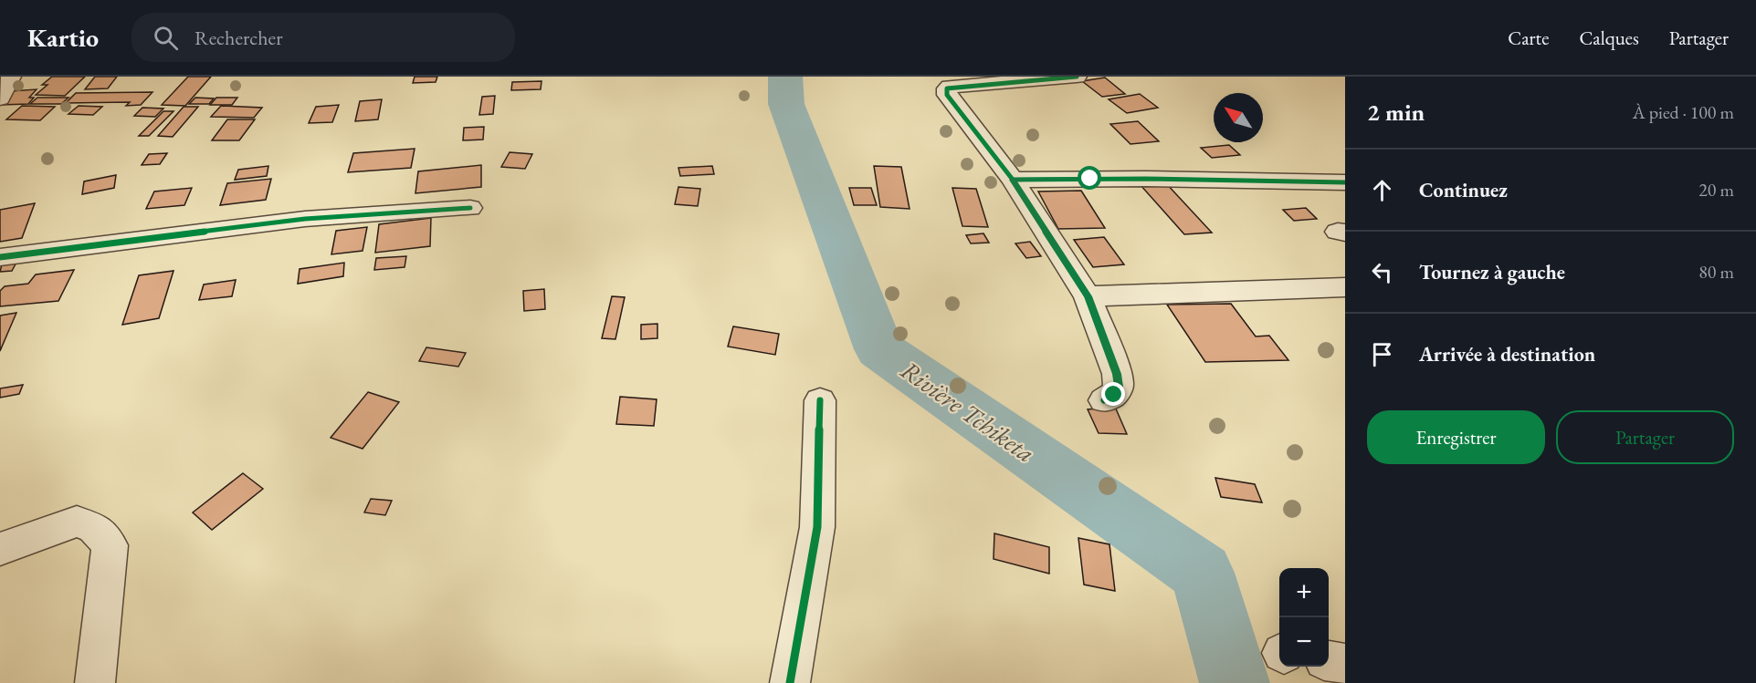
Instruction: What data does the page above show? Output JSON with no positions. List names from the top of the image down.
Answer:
{
  "water": ["Rivière Tchiketa"],
  "north": "top left",
  "page": {
    "header": "Kartio",
    "search": "Rechercher",
    "nav": ["Carte", "Calques", "Partager"],
    "heading": ["2 min", "À pied · 100 m"],
    "list": [
      ["Continuez", "20 m"],
      ["Tournez à gauche", "80 m"],
      "Arrivée à destination"
    ],
    "buttons": ["Enregistrer", "Partager"],
    "map_buttons": ["+", "−"]
  }
}
